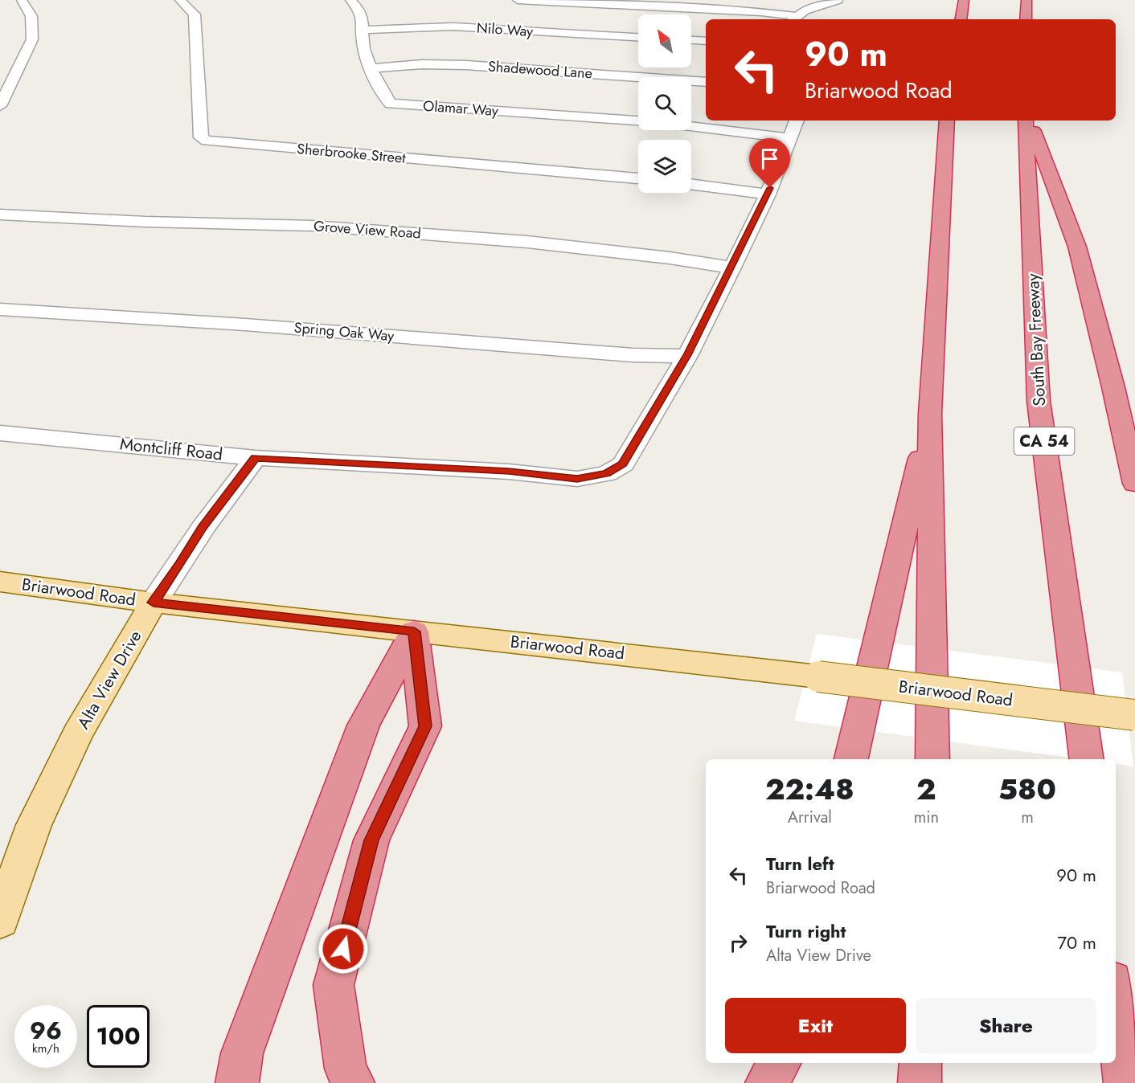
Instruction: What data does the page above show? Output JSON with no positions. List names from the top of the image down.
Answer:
{
  "streets": {
    "highway": ["South Bay Freeway", "CA 54"],
    "main road": ["Briarwood Road", "Alta View Drive"],
    "street": [
      "Nilo Way",
      "Shadewood Lane",
      "Olamar Way",
      "Sherbrooke Street",
      "Grove View Road",
      "Spring Oak Way",
      "Montcliff Road"
    ]
  },
  "crossings": [
    ["Nilo Way", "Olamar Way"],
    ["Shadewood Lane", "Olamar Way"],
    ["Grove View Road", "Montcliff Road"],
    ["Spring Oak Way", "Montcliff Road"],
    ["Montcliff Road", "Alta View Drive"],
    ["Briarwood Road", "Alta View Drive"]
  ],
  "north": "top left",
  "page": {
    "turn": ["90 m", "Briarwood Road"],
    "eta": [
      "22:48",
      "Arrival",
      "2",
      "min",
      "580",
      "m"
    ],
    "list": [
      {
        "name": "Turn left",
        "note": "Briarwood Road",
        "value": "90 m"
      },
      {
        "name": "Turn right",
        "note": "Alta View Drive",
        "value": "70 m"
      }
    ],
    "buttons": ["Exit", "Share"],
    "speed": "96 km/h",
    "limit": "100"
  }
}
